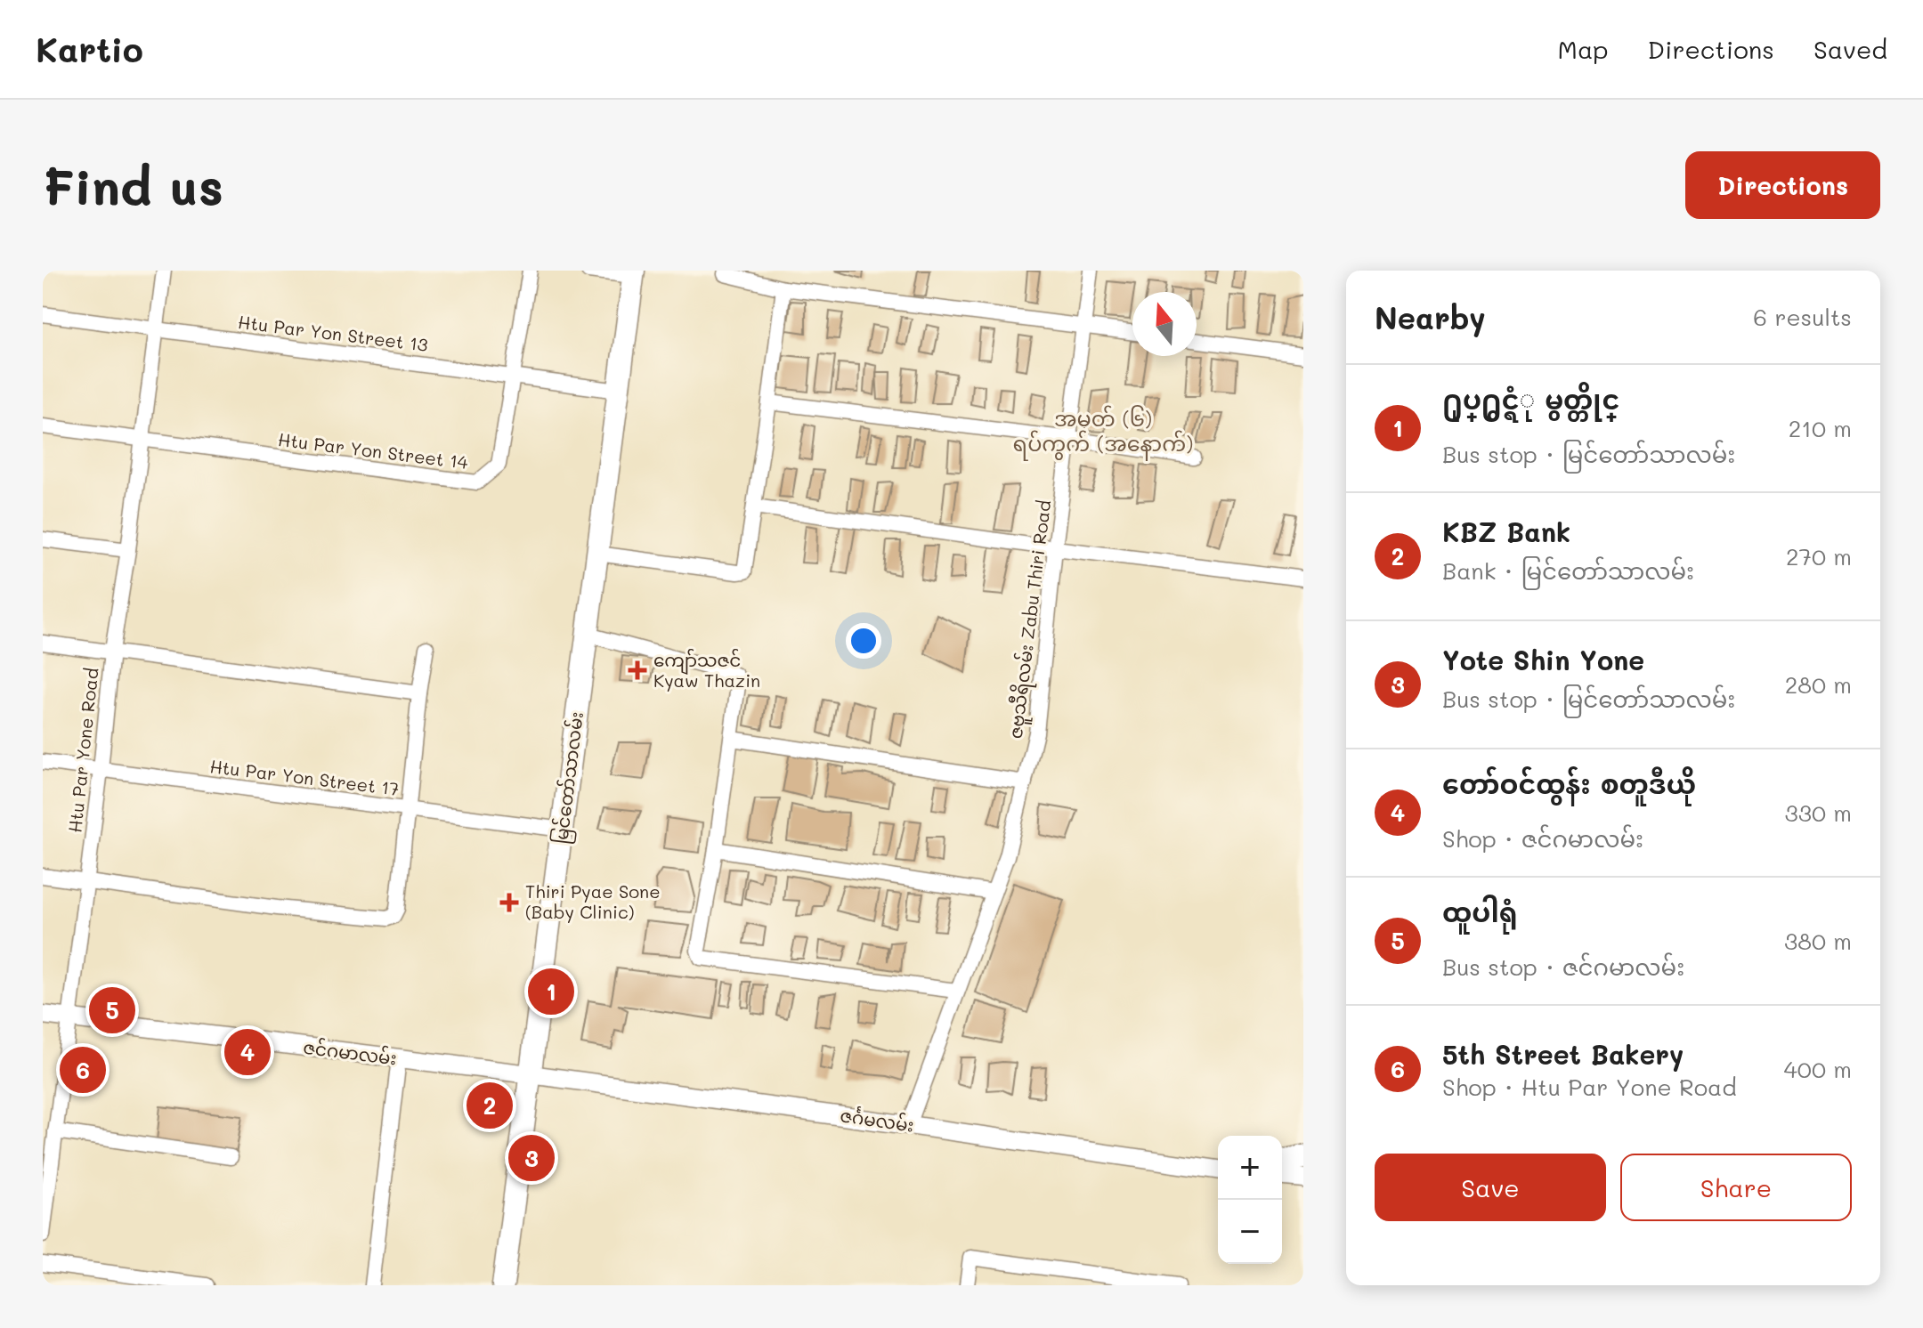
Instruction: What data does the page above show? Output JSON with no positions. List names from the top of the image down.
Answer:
{
  "streets": {
    "main road": ["မြင်တော်သာလမ်း"],
    "street": [
      "Htu Par Yon Street 13",
      "Htu Par Yon Street 14",
      "ဇဗူသီရိလမ်း Zabu Thiri Road",
      "Htu Par Yone Road",
      "Htu Par Yon Street 17",
      "ဇင်ဂမာလမ်း",
      "ဇင်္ဂမလမ်း"
    ]
  },
  "crossings": [
    ["Htu Par Yon Street 13", "Htu Par Yon Street 14"],
    ["Htu Par Yon Street 13", "Htu Par Yone Road"],
    ["Htu Par Yon Street 13", "မြင်တော်သာလမ်း"],
    ["Htu Par Yon Street 14", "Htu Par Yone Road"],
    ["ဇဗူသီရိလမ်း Zabu Thiri Road", "ဇင်္ဂမလမ်း"],
    ["Htu Par Yone Road", "Htu Par Yon Street 17"],
    ["Htu Par Yone Road", "ဇင်ဂမာလမ်း"],
    ["Htu Par Yon Street 17", "မြင်တော်သာလမ်း"],
    ["မြင်တော်သာလမ်း", "ဇင်ဂမာလမ်း"],
    ["မြင်တော်သာလမ်း", "ဇင်္ဂမလမ်း"],
    ["ဇင်ဂမာလမ်း", "ဇင်္ဂမလမ်း"]
  ],
  "districts": ["အမှတ် (၆) ရပ်ကွက် (အနောက်)"],
  "places": {
    "health": ["ကျော်သဇင် Kyaw Thazin", "Thiri Pyae Sone (Baby Clinic)"]
  },
  "north": "top",
  "page": {
    "header": "Kartio",
    "nav": ["Map", "Directions", "Saved"],
    "buttons": [
      "Directions",
      ["Save", "Share"]
    ],
    "title": "Find us",
    "heading": ["Nearby", "6 results"],
    "list": [
      {
        "mark": "1",
        "name": "႐ုပ္႐ွင္ရံု မွတ္တိုင္",
        "note": "Bus stop · မြင်တော်သာလမ်း",
        "value": "210 m"
      },
      {
        "mark": "2",
        "name": "KBZ Bank",
        "note": "Bank · မြင်တော်သာလမ်း",
        "value": "270 m"
      },
      {
        "mark": "3",
        "name": "Yote Shin Yone",
        "note": "Bus stop · မြင်တော်သာလမ်း",
        "value": "280 m"
      },
      {
        "mark": "4",
        "name": "တော်ဝင်ထွန်း စတူဒီယို",
        "note": "Shop · ဇင်ဂမာလမ်း",
        "value": "330 m"
      },
      {
        "mark": "5",
        "name": "ထူပါရုံ",
        "note": "Bus stop · ဇင်ဂမာလမ်း",
        "value": "380 m"
      },
      {
        "mark": "6",
        "name": "5th Street Bakery",
        "note": "Shop · Htu Par Yone Road",
        "value": "400 m"
      }
    ],
    "pins": [
      "1",
      "5",
      "4",
      "6",
      "2",
      "3"
    ],
    "map_buttons": ["+", "−"]
  }
}
